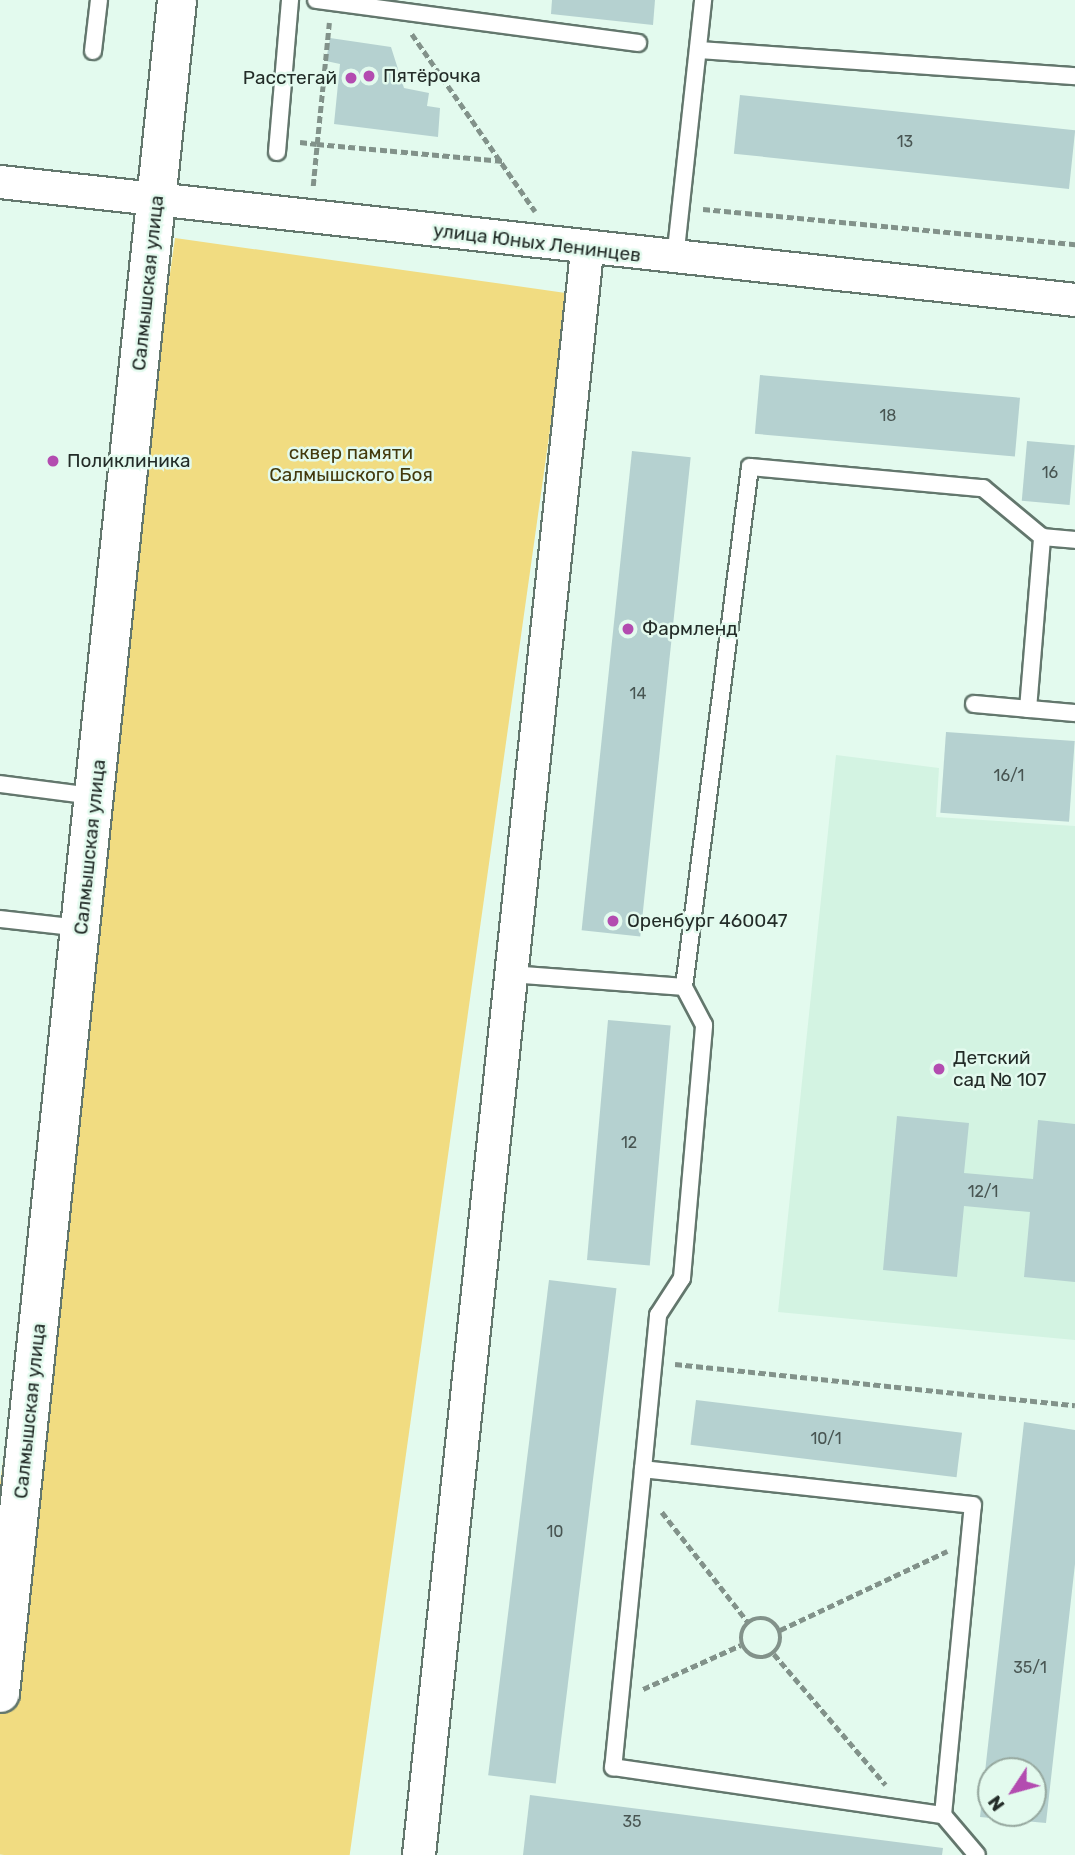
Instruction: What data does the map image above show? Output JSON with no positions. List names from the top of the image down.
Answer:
{
  "streets": {
    "main road": ["Салмышская улица"],
    "street": ["улица Юных Ленинцев"]
  },
  "crossings": [
    ["улица Юных Ленинцев", "Салмышская улица"]
  ],
  "parks": ["сквер памяти Салмышского Боя"],
  "places": [
    "Пятёрочка",
    "Расстегай",
    "Поликлиника",
    "Фармленд",
    "Оренбург 460047",
    "Детский сад № 107"
  ],
  "house_numbers": [
    "13",
    "18",
    "16",
    "14",
    "16/1",
    "12",
    "12/1",
    "10/1",
    "10",
    "35/1",
    "35"
  ],
  "north": "bottom left"
}
